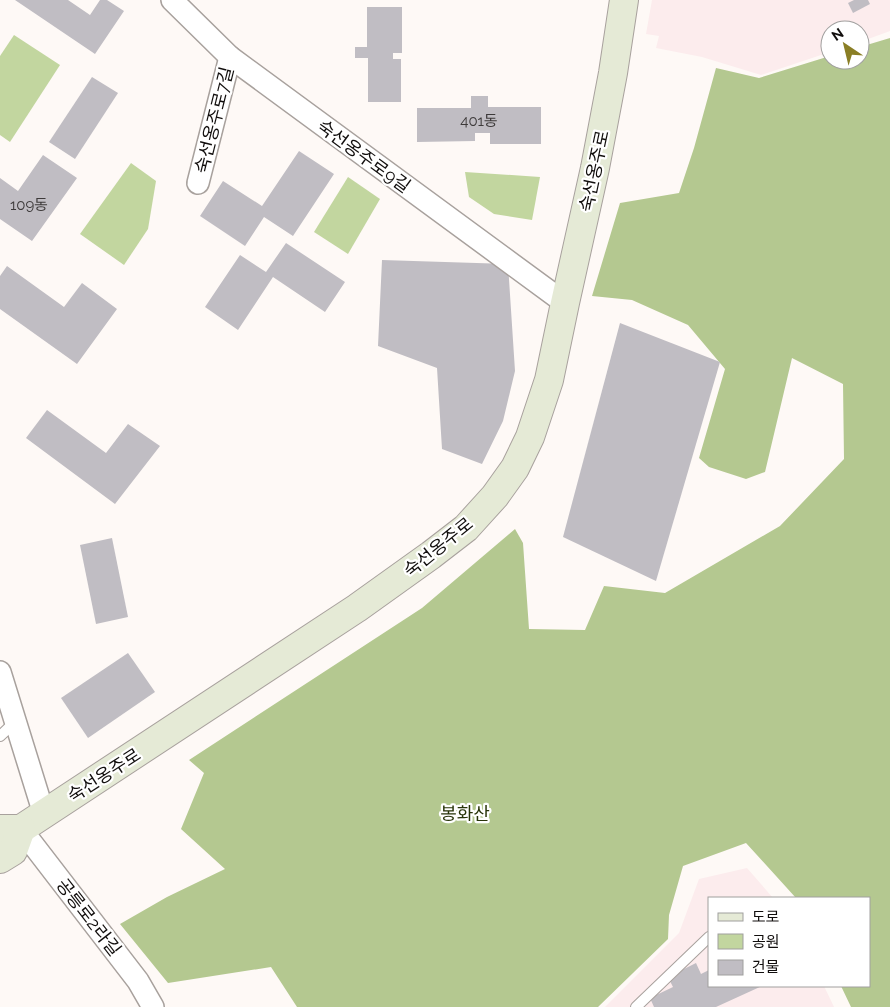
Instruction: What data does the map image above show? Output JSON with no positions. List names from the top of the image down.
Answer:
{
  "streets": {
    "street": [
      "숙선옹주로7길",
      "숙선옹주로9길",
      "숙선옹주로",
      "공릉로2라길"
    ]
  },
  "crossings": [
    ["숙선옹주로7길", "숙선옹주로9길"],
    ["숙선옹주로9길", "숙선옹주로"],
    ["숙선옹주로", "공릉로2라길"]
  ],
  "parks": ["봉화산"],
  "house_numbers": ["401동", "109동"],
  "legend": ["도로", "공원", "건물"],
  "north": "top left"
}
